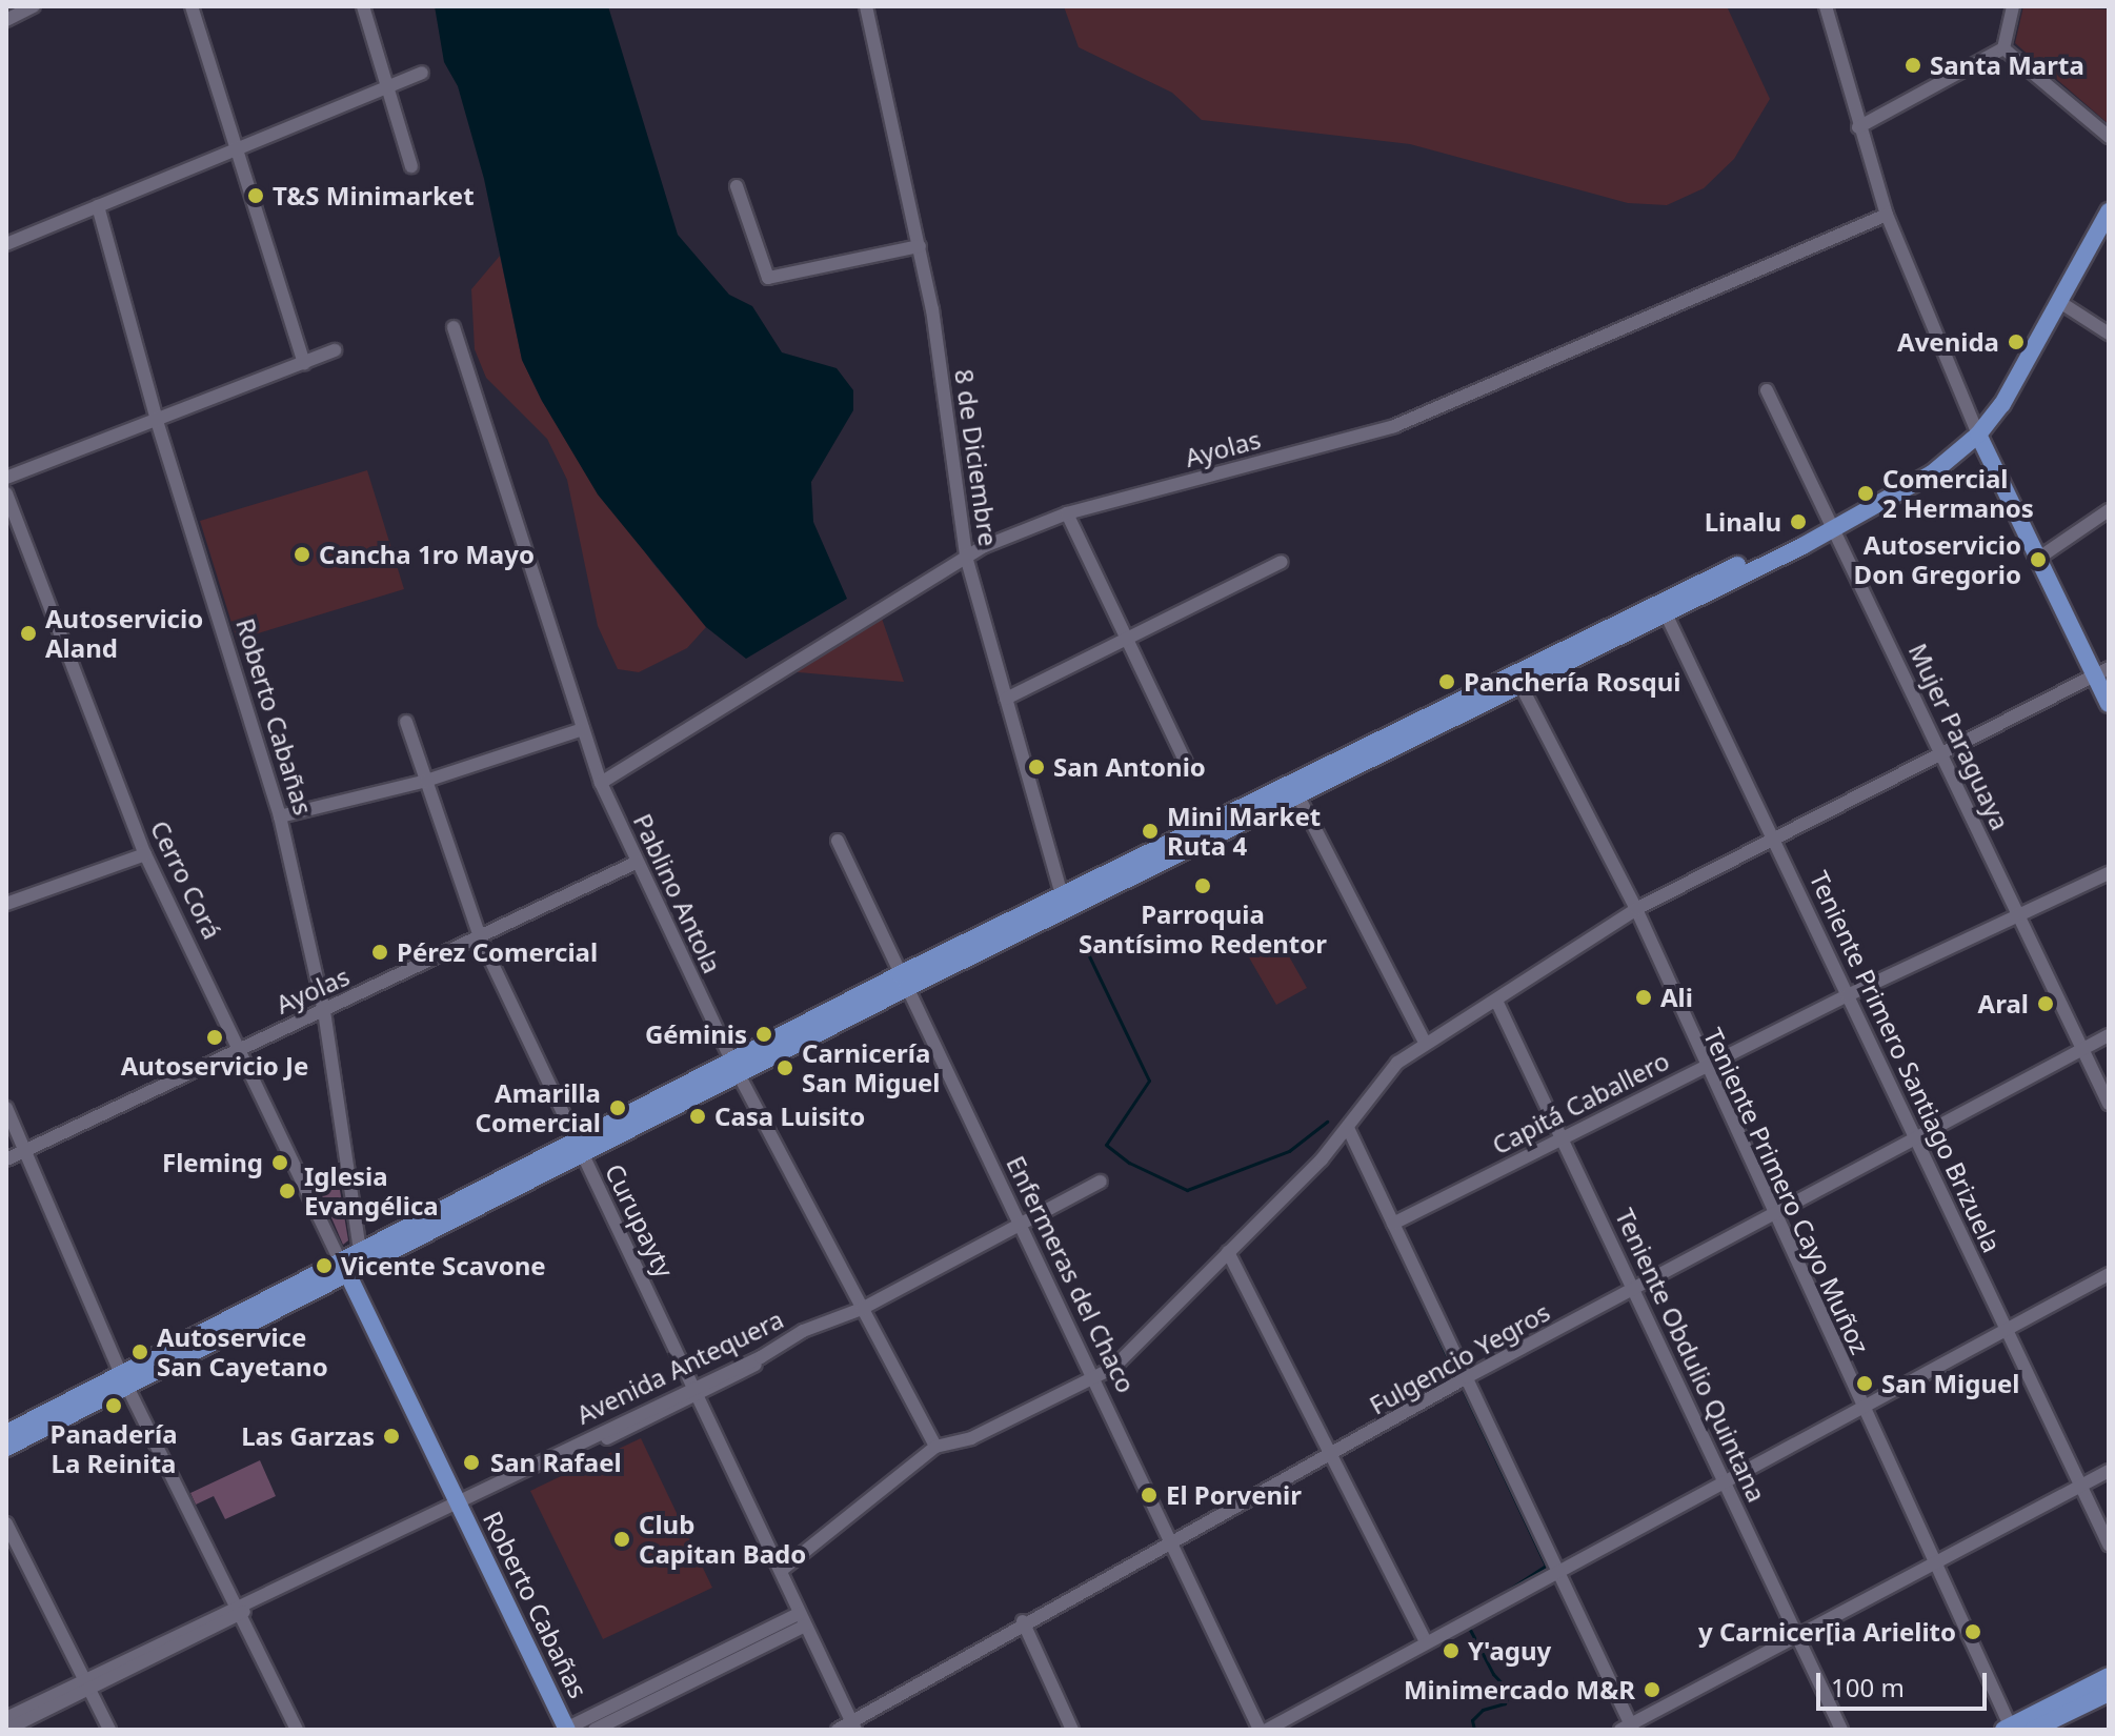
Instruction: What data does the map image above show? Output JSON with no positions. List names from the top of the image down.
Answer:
{
  "streets": {
    "main road": ["Roberto Cabañas"],
    "street": [
      "Ayolas",
      "8 de Diciembre",
      "Mujer Paraguaya",
      "Cerro Corá",
      "Pablino Antola",
      "Teniente Primero Santiago Brizuela",
      "Capitá Caballero",
      "Teniente Primero Cayo Muñoz",
      "Curupayty",
      "Enfermeras del Chaco",
      "Teniente Obdulio Quintana",
      "Fulgencio Yegros",
      "Avenida Antequera"
    ]
  },
  "crossings": [
    ["Ayolas", "8 de Diciembre"],
    ["Ayolas", "Roberto Cabañas"],
    ["Ayolas", "Cerro Corá"],
    ["Ayolas", "Pablino Antola"],
    ["Ayolas", "Curupayty"],
    ["Roberto Cabañas", "Cerro Corá"],
    ["Roberto Cabañas", "Avenida Antequera"],
    ["Mujer Paraguaya", "Capitá Caballero"],
    ["Mujer Paraguaya", "Fulgencio Yegros"],
    ["Pablino Antola", "Avenida Antequera"],
    ["Teniente Primero Santiago Brizuela", "Capitá Caballero"],
    ["Teniente Primero Santiago Brizuela", "Fulgencio Yegros"],
    ["Capitá Caballero", "Teniente Primero Cayo Muñoz"],
    ["Capitá Caballero", "Teniente Obdulio Quintana"],
    ["Teniente Primero Cayo Muñoz", "Fulgencio Yegros"],
    ["Curupayty", "Fulgencio Yegros"],
    ["Curupayty", "Avenida Antequera"],
    ["Enfermeras del Chaco", "Fulgencio Yegros"],
    ["Enfermeras del Chaco", "Avenida Antequera"],
    ["Teniente Obdulio Quintana", "Fulgencio Yegros"]
  ],
  "places": [
    "Santa Marta",
    "T&S Minimarket",
    "Avenida",
    "Comercial 2 Hermanos",
    "Linalu",
    "Cancha 1ro Mayo",
    "Autoservicio Don Gregorio",
    "Autoservicio Aland",
    "Panchería Rosqui",
    "San Antonio",
    "Mini Market Ruta 4",
    "Parroquia Santísimo Redentor",
    "Pérez Comercial",
    "Ali",
    "Aral",
    "Géminis",
    "Autoservicio Je",
    "Carnicería San Miguel",
    "Amarilla Comercial",
    "Casa Luisito",
    "Fleming",
    "Iglesia Evangélica",
    "Vicente Scavone",
    "Autoservice San Cayetano",
    "San Miguel",
    "Panadería La Reinita",
    "Las Garzas",
    "San Rafael",
    "El Porvenir",
    "Club Capitan Bado",
    "y Carnicer[ia Arielito",
    "Y'aguy",
    "Minimercado M&R"
  ],
  "scale_bar": "100 m"
}
